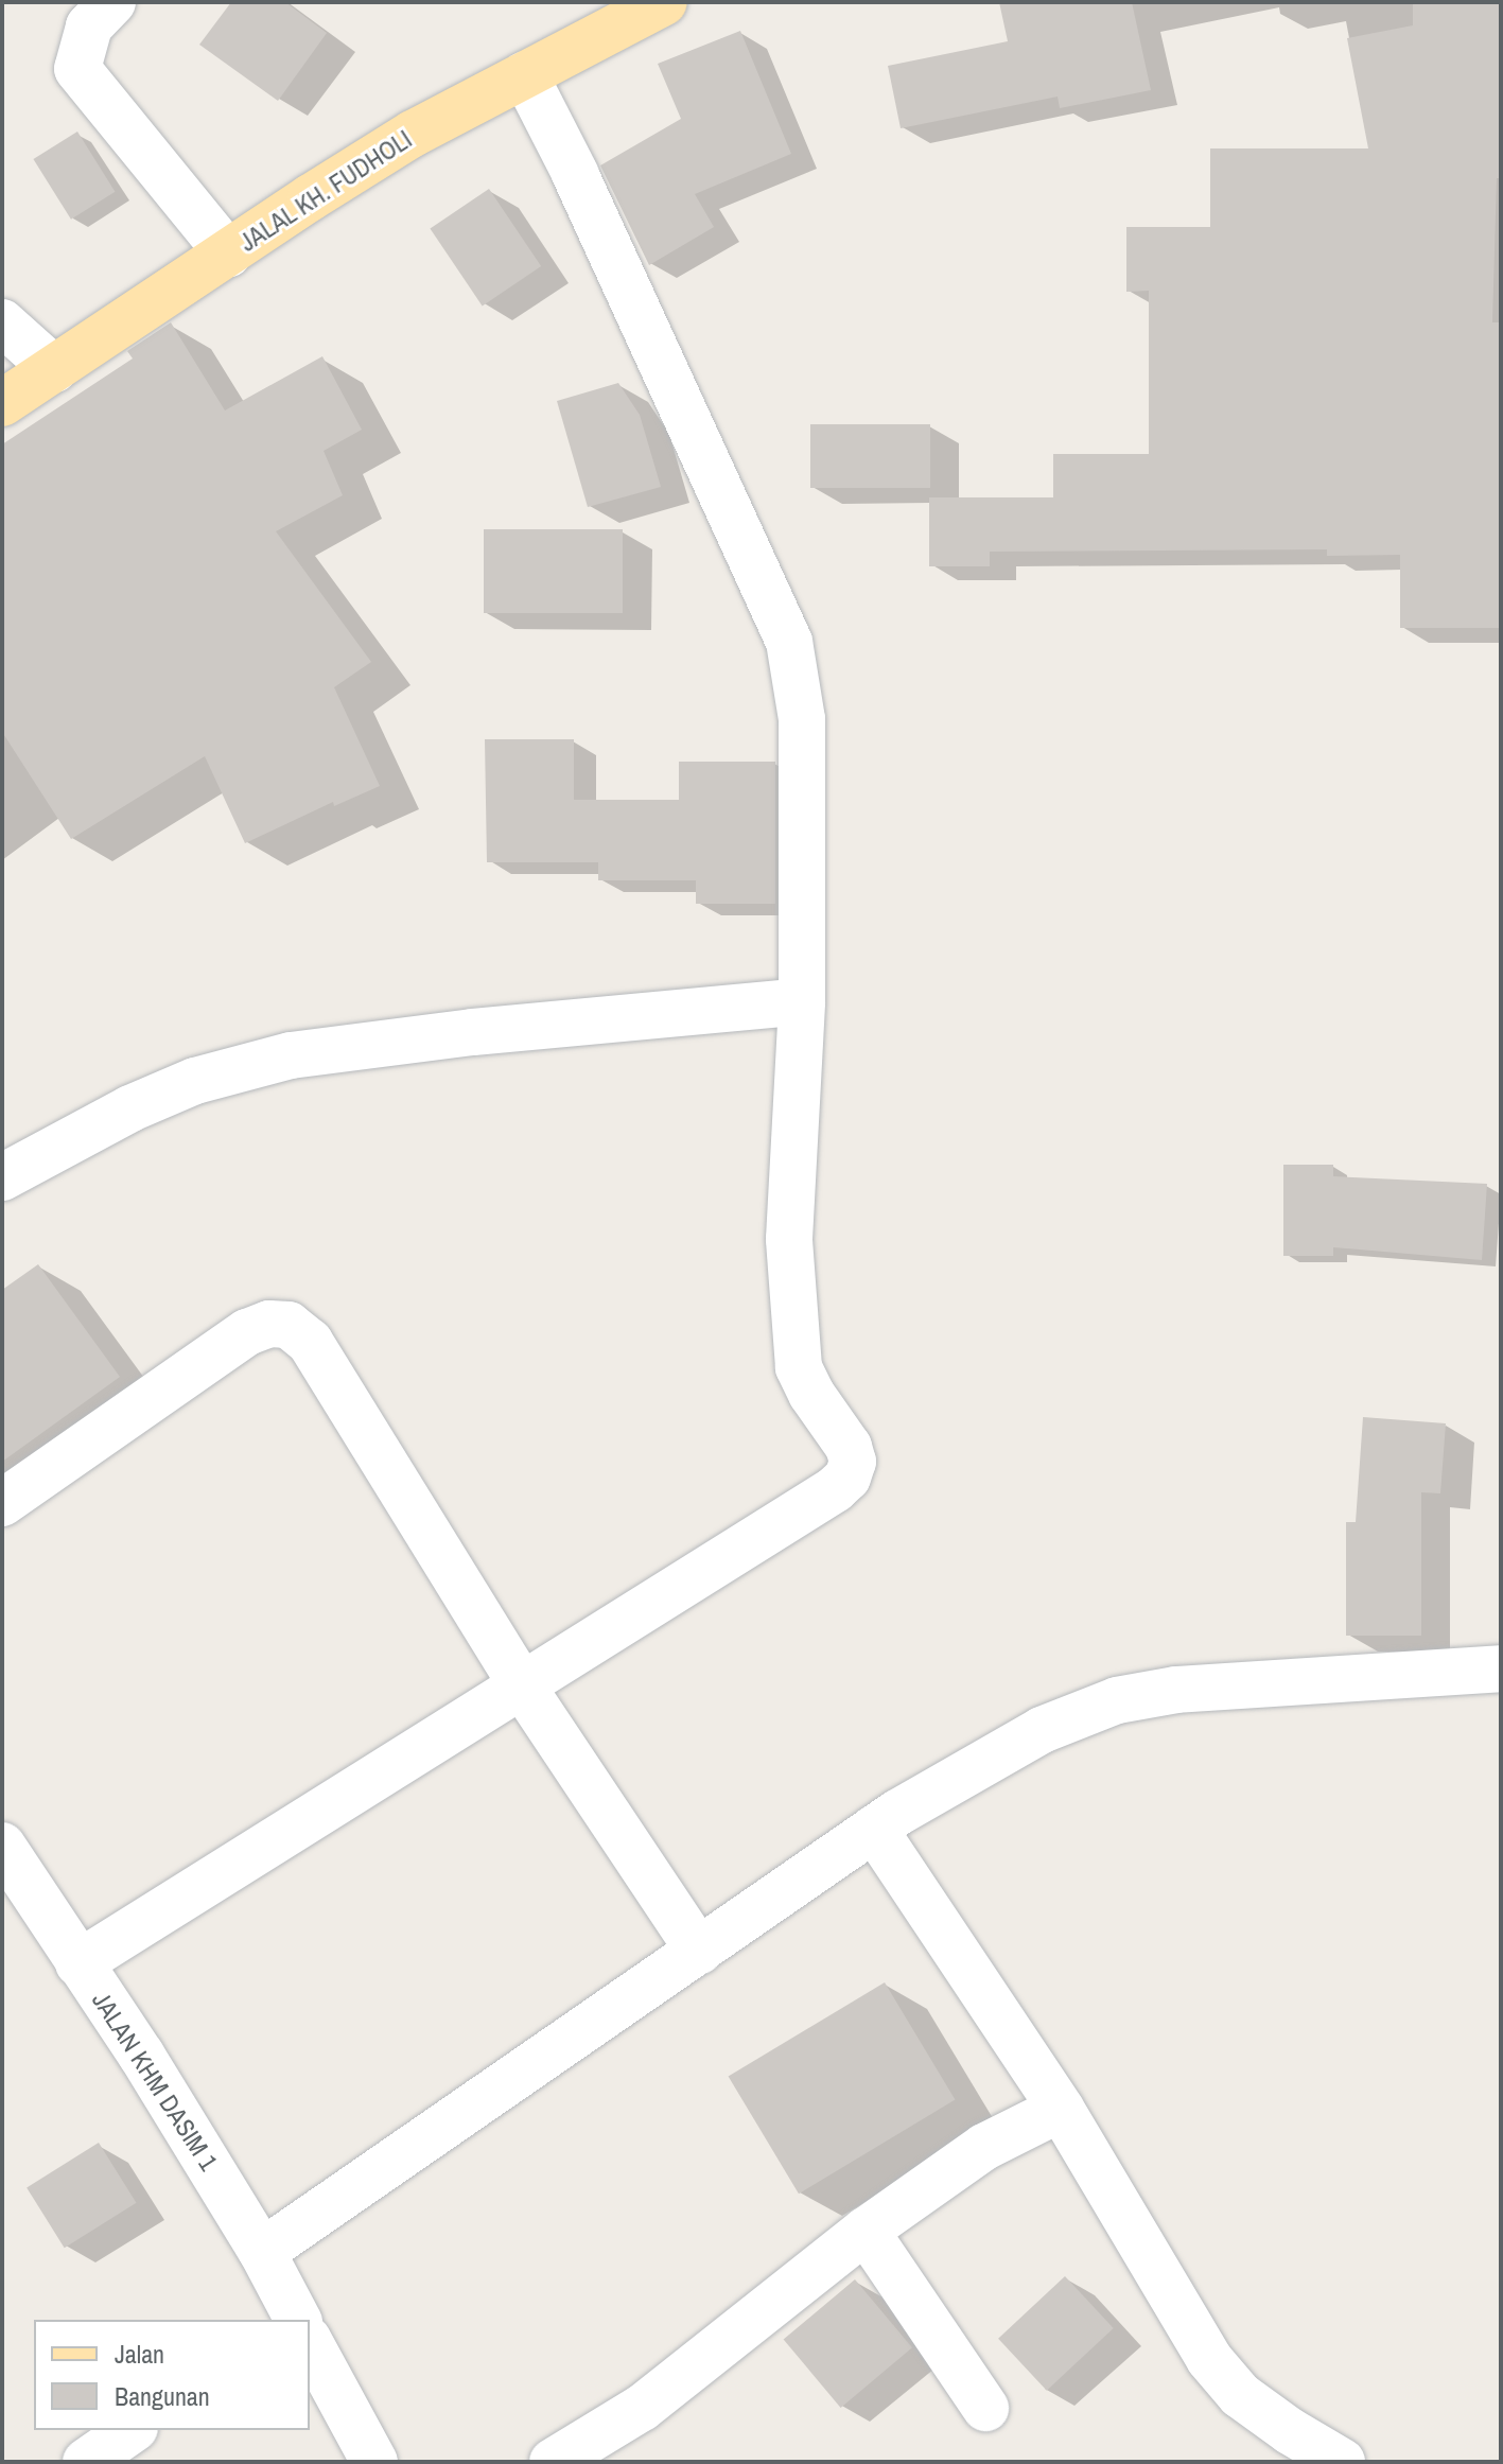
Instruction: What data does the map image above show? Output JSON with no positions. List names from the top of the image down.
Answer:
{
  "streets": {
    "main road": ["JALAL KH. FUDHOLI"],
    "street": ["JALAN KHM DASIM 1"]
  },
  "legend": ["Jalan", "Bangunan"]
}
